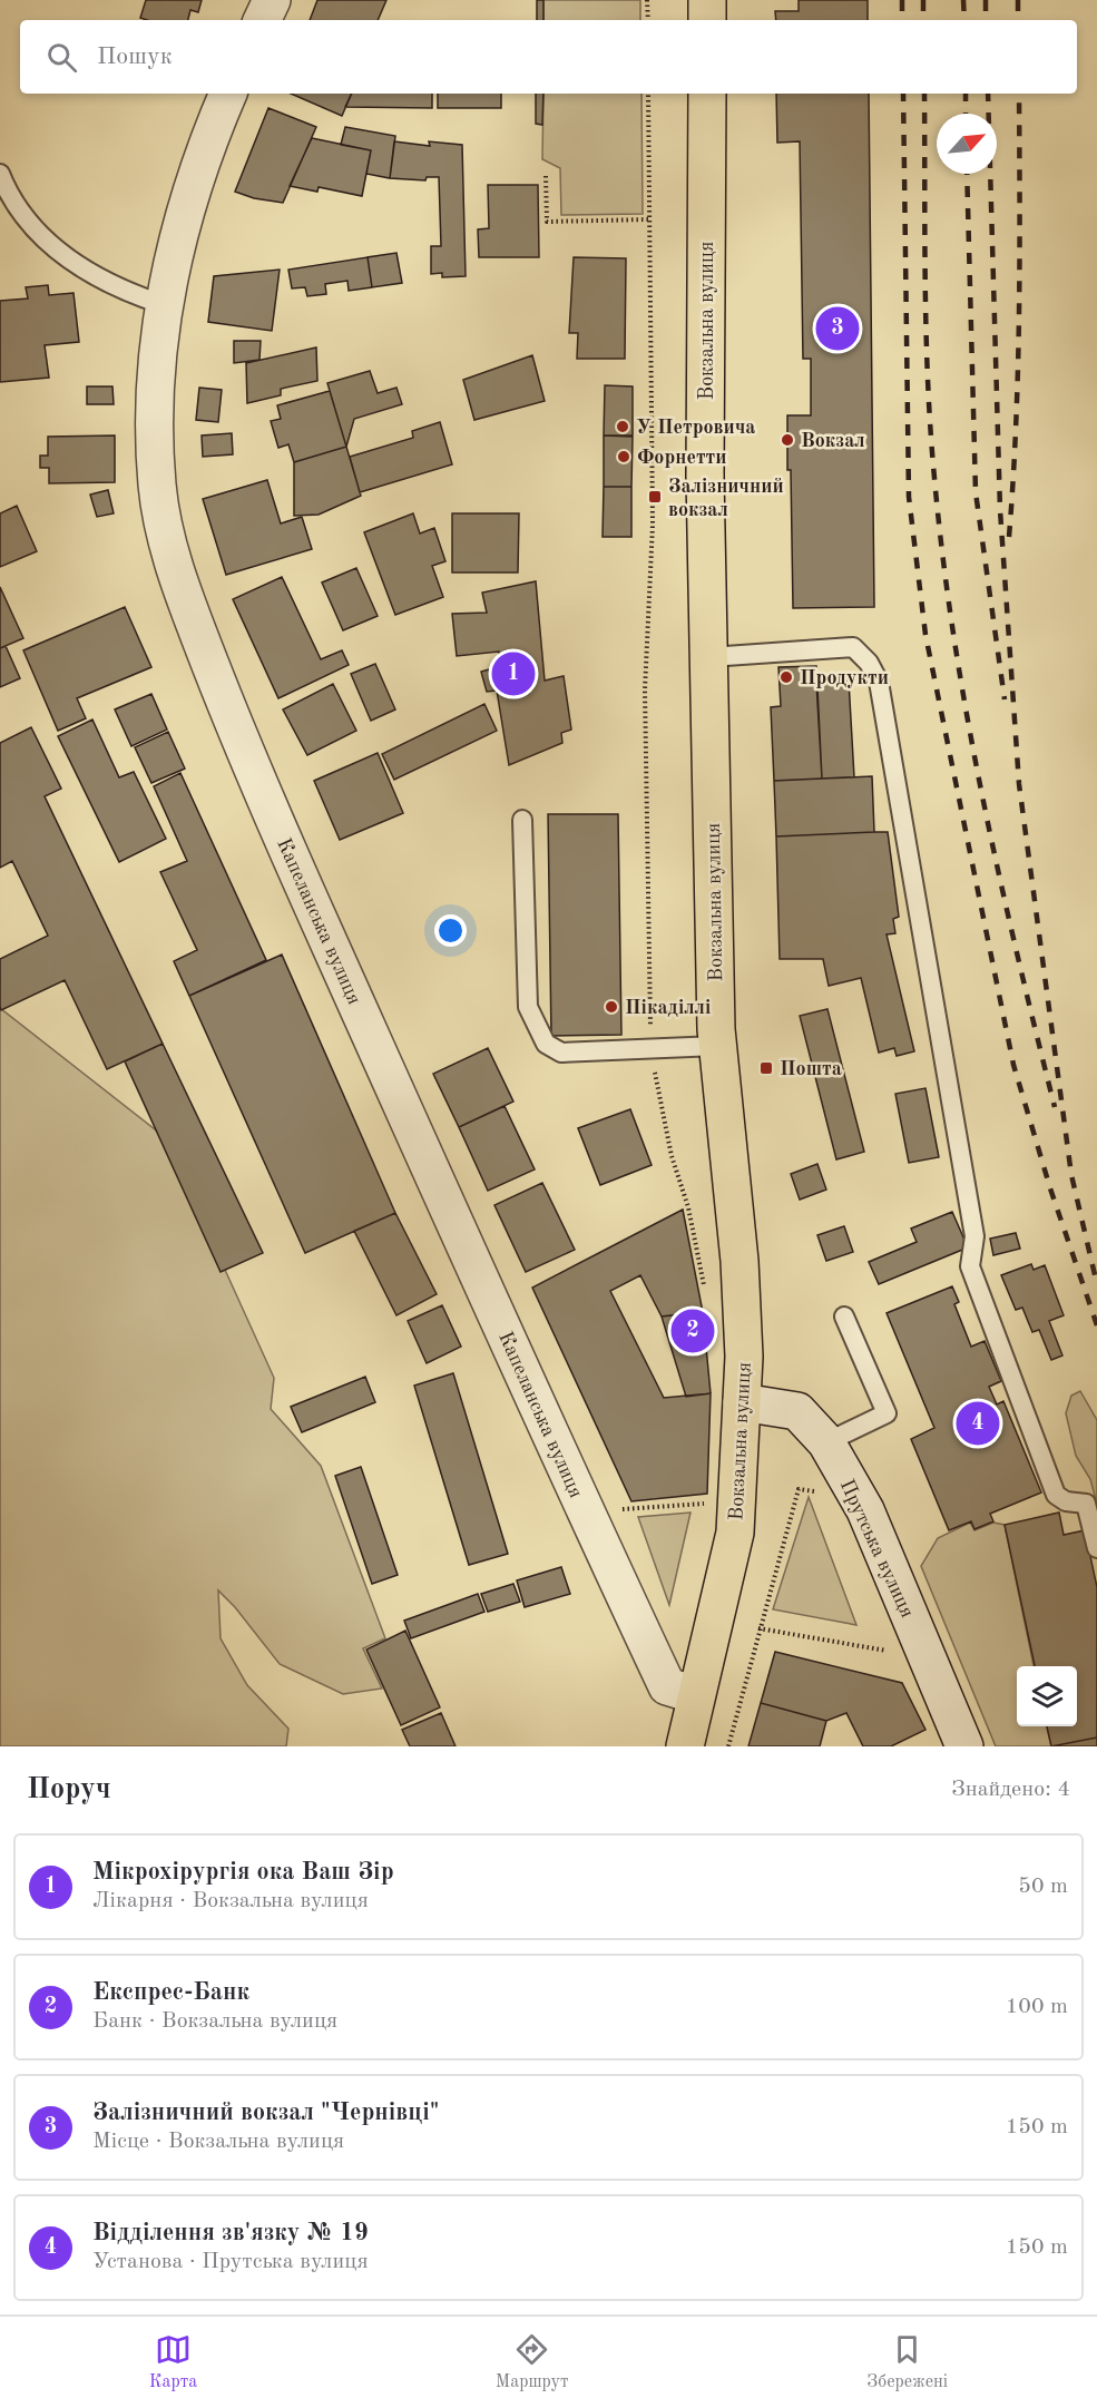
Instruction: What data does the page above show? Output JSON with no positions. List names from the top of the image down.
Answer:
{
  "streets": {
    "main road": ["Вокзальна вулиця"],
    "street": ["Капеланська вулиця", "Прутська вулиця"]
  },
  "crossings": [
    ["Вокзальна вулиця", "Капеланська вулиця"],
    ["Вокзальна вулиця", "Прутська вулиця"]
  ],
  "places": {
    "other": [
      "У Петровича",
      "Вокзал",
      "Форнетти",
      "Продукти",
      "Пікаділлі"
    ],
    "transit": ["Залізничний вокзал", "Пошта"]
  },
  "north": "top right",
  "page": {
    "search": "Пошук",
    "pins": [
      "3",
      "1",
      "2",
      "4"
    ],
    "heading": ["Поруч", "Знайдено: 4"],
    "list": [
      {
        "mark": "1",
        "name": "Мікрохірургія ока Ваш Зір",
        "note": "Лікарня · Вокзальна вулиця",
        "value": "50 m"
      },
      {
        "mark": "2",
        "name": "Eкспрес-Банк",
        "note": "Банк · Вокзальна вулиця",
        "value": "100 m"
      },
      {
        "mark": "3",
        "name": "Залізничний вокзал \"Чернівці\"",
        "note": "Місце · Вокзальна вулиця",
        "value": "150 m"
      },
      {
        "mark": "4",
        "name": "Відділення зв'язку № 19",
        "note": "Установа · Прутська вулиця",
        "value": "150 m"
      }
    ],
    "nav": ["Карта", "Маршрут", "Збережені"]
  }
}
